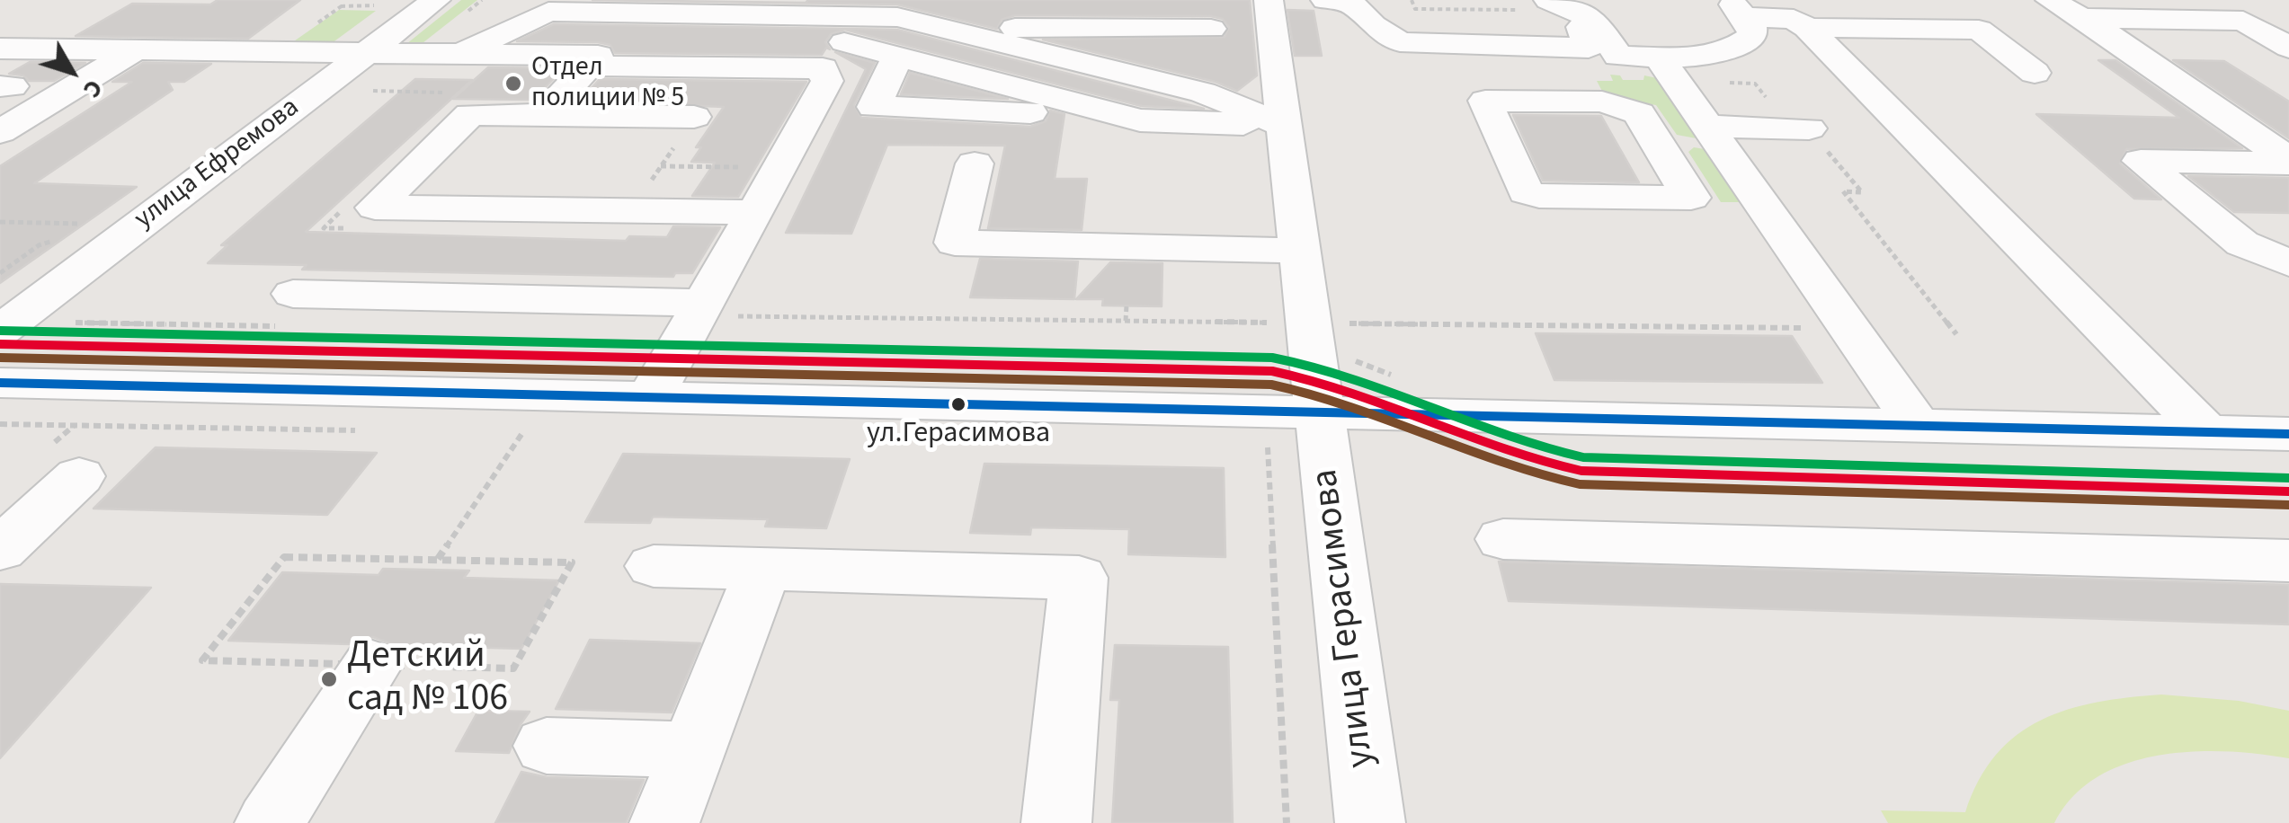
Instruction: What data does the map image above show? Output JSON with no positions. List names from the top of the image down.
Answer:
{
  "streets": {
    "street": ["улица Ефремова", "улица Герасимова"]
  },
  "places": ["Отдел полиции № 5", "ул.Герасимова", "Детский сад № 106"],
  "north": "bottom right"
}
